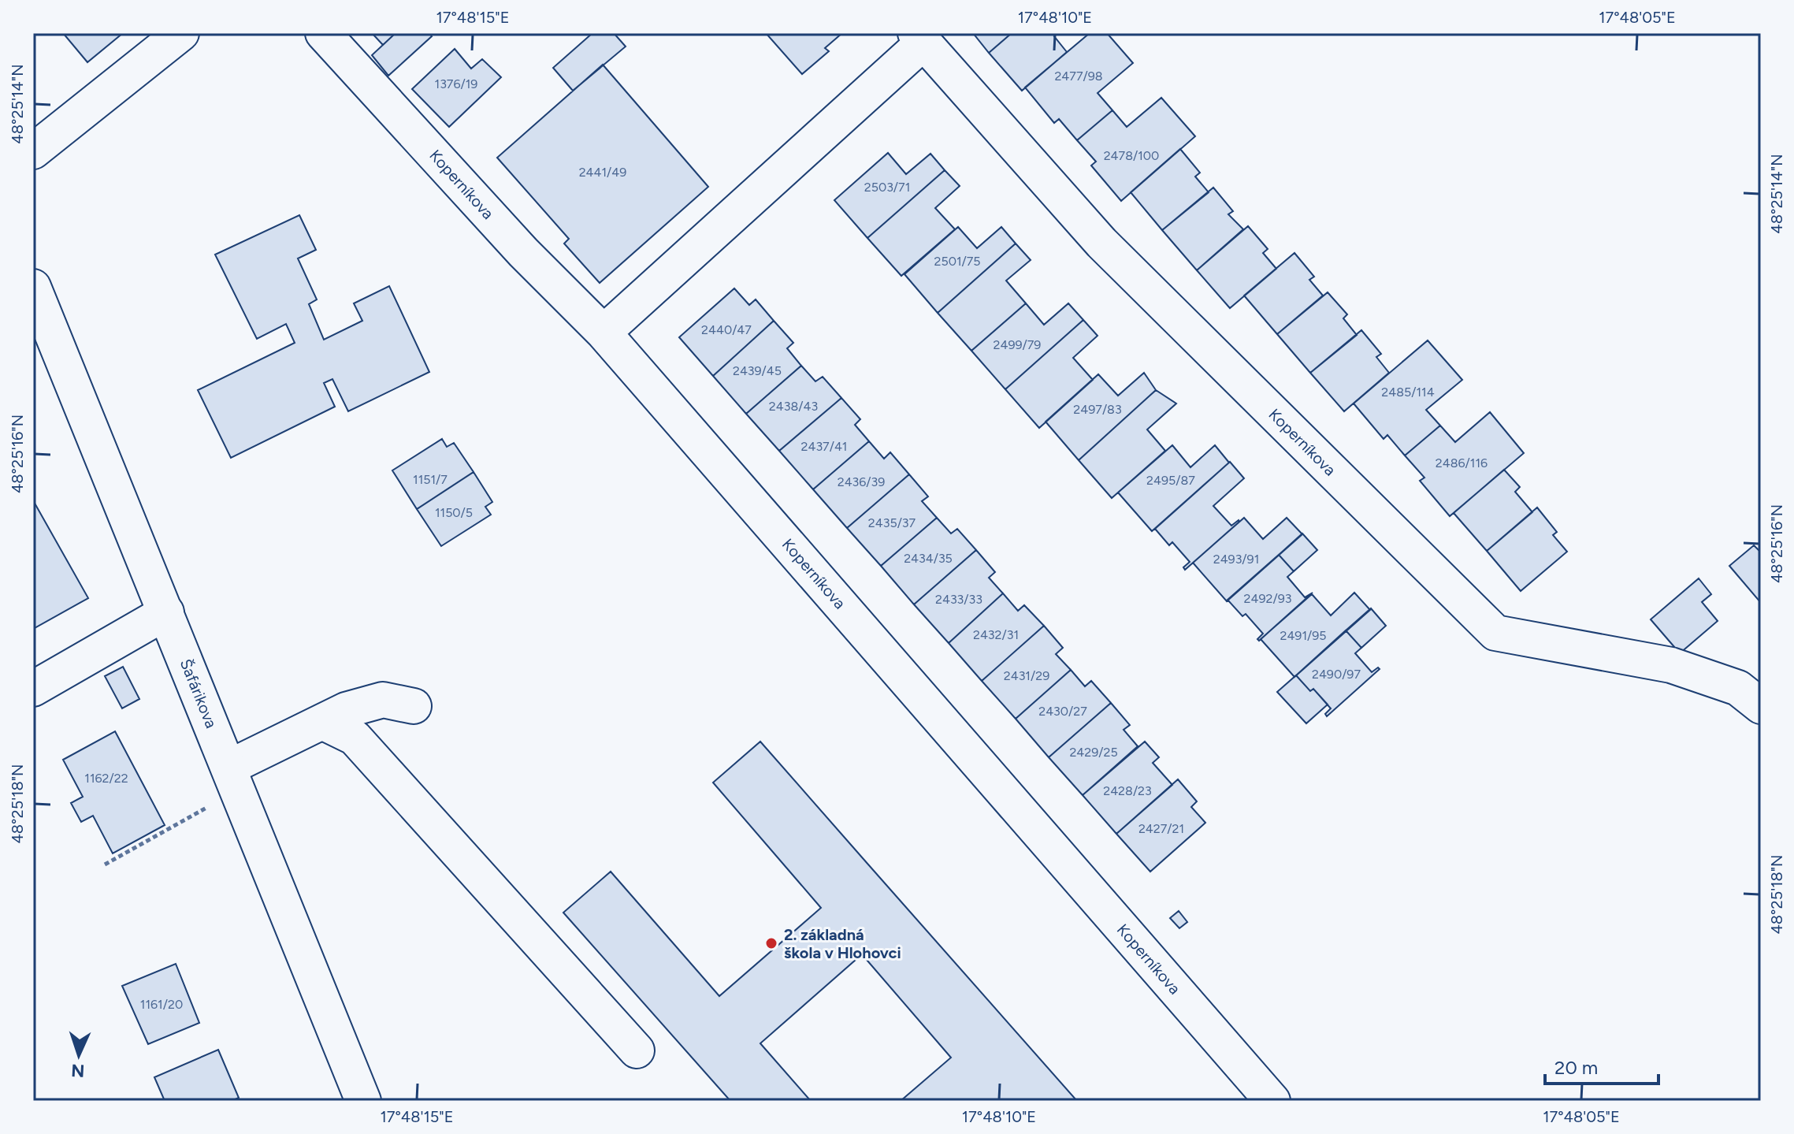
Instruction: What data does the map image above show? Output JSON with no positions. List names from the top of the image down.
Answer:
{
  "streets": {
    "street": ["Koperníkova", "Šafárikova"]
  },
  "places": ["2. základná škola v Hlohovci"],
  "house_numbers": [
    "2477/98",
    "1376/19",
    "2478/100",
    "2441/49",
    "2503/71",
    "2501/75",
    "2440/47",
    "2499/79",
    "2439/45",
    "2485/114",
    "2438/43",
    "2497/83",
    "2437/41",
    "2486/116",
    "1151/7",
    "2495/87",
    "2436/39",
    "1150/5",
    "2435/37",
    "2434/35",
    "2493/91",
    "2492/93",
    "2433/33",
    "2432/31",
    "2491/95",
    "2490/97",
    "2431/29",
    "2430/27",
    "2429/25",
    "1162/22",
    "2428/23",
    "2427/21",
    "1161/20"
  ],
  "scale_bar": "20 m",
  "north": "bottom",
  "coordinates": [
    "17°48'15\"E",
    "17°48'10\"E",
    "17°48'05\"E",
    "48°25'14\"N",
    "48°25'16\"N",
    "48°25'18\"N"
  ]
}
